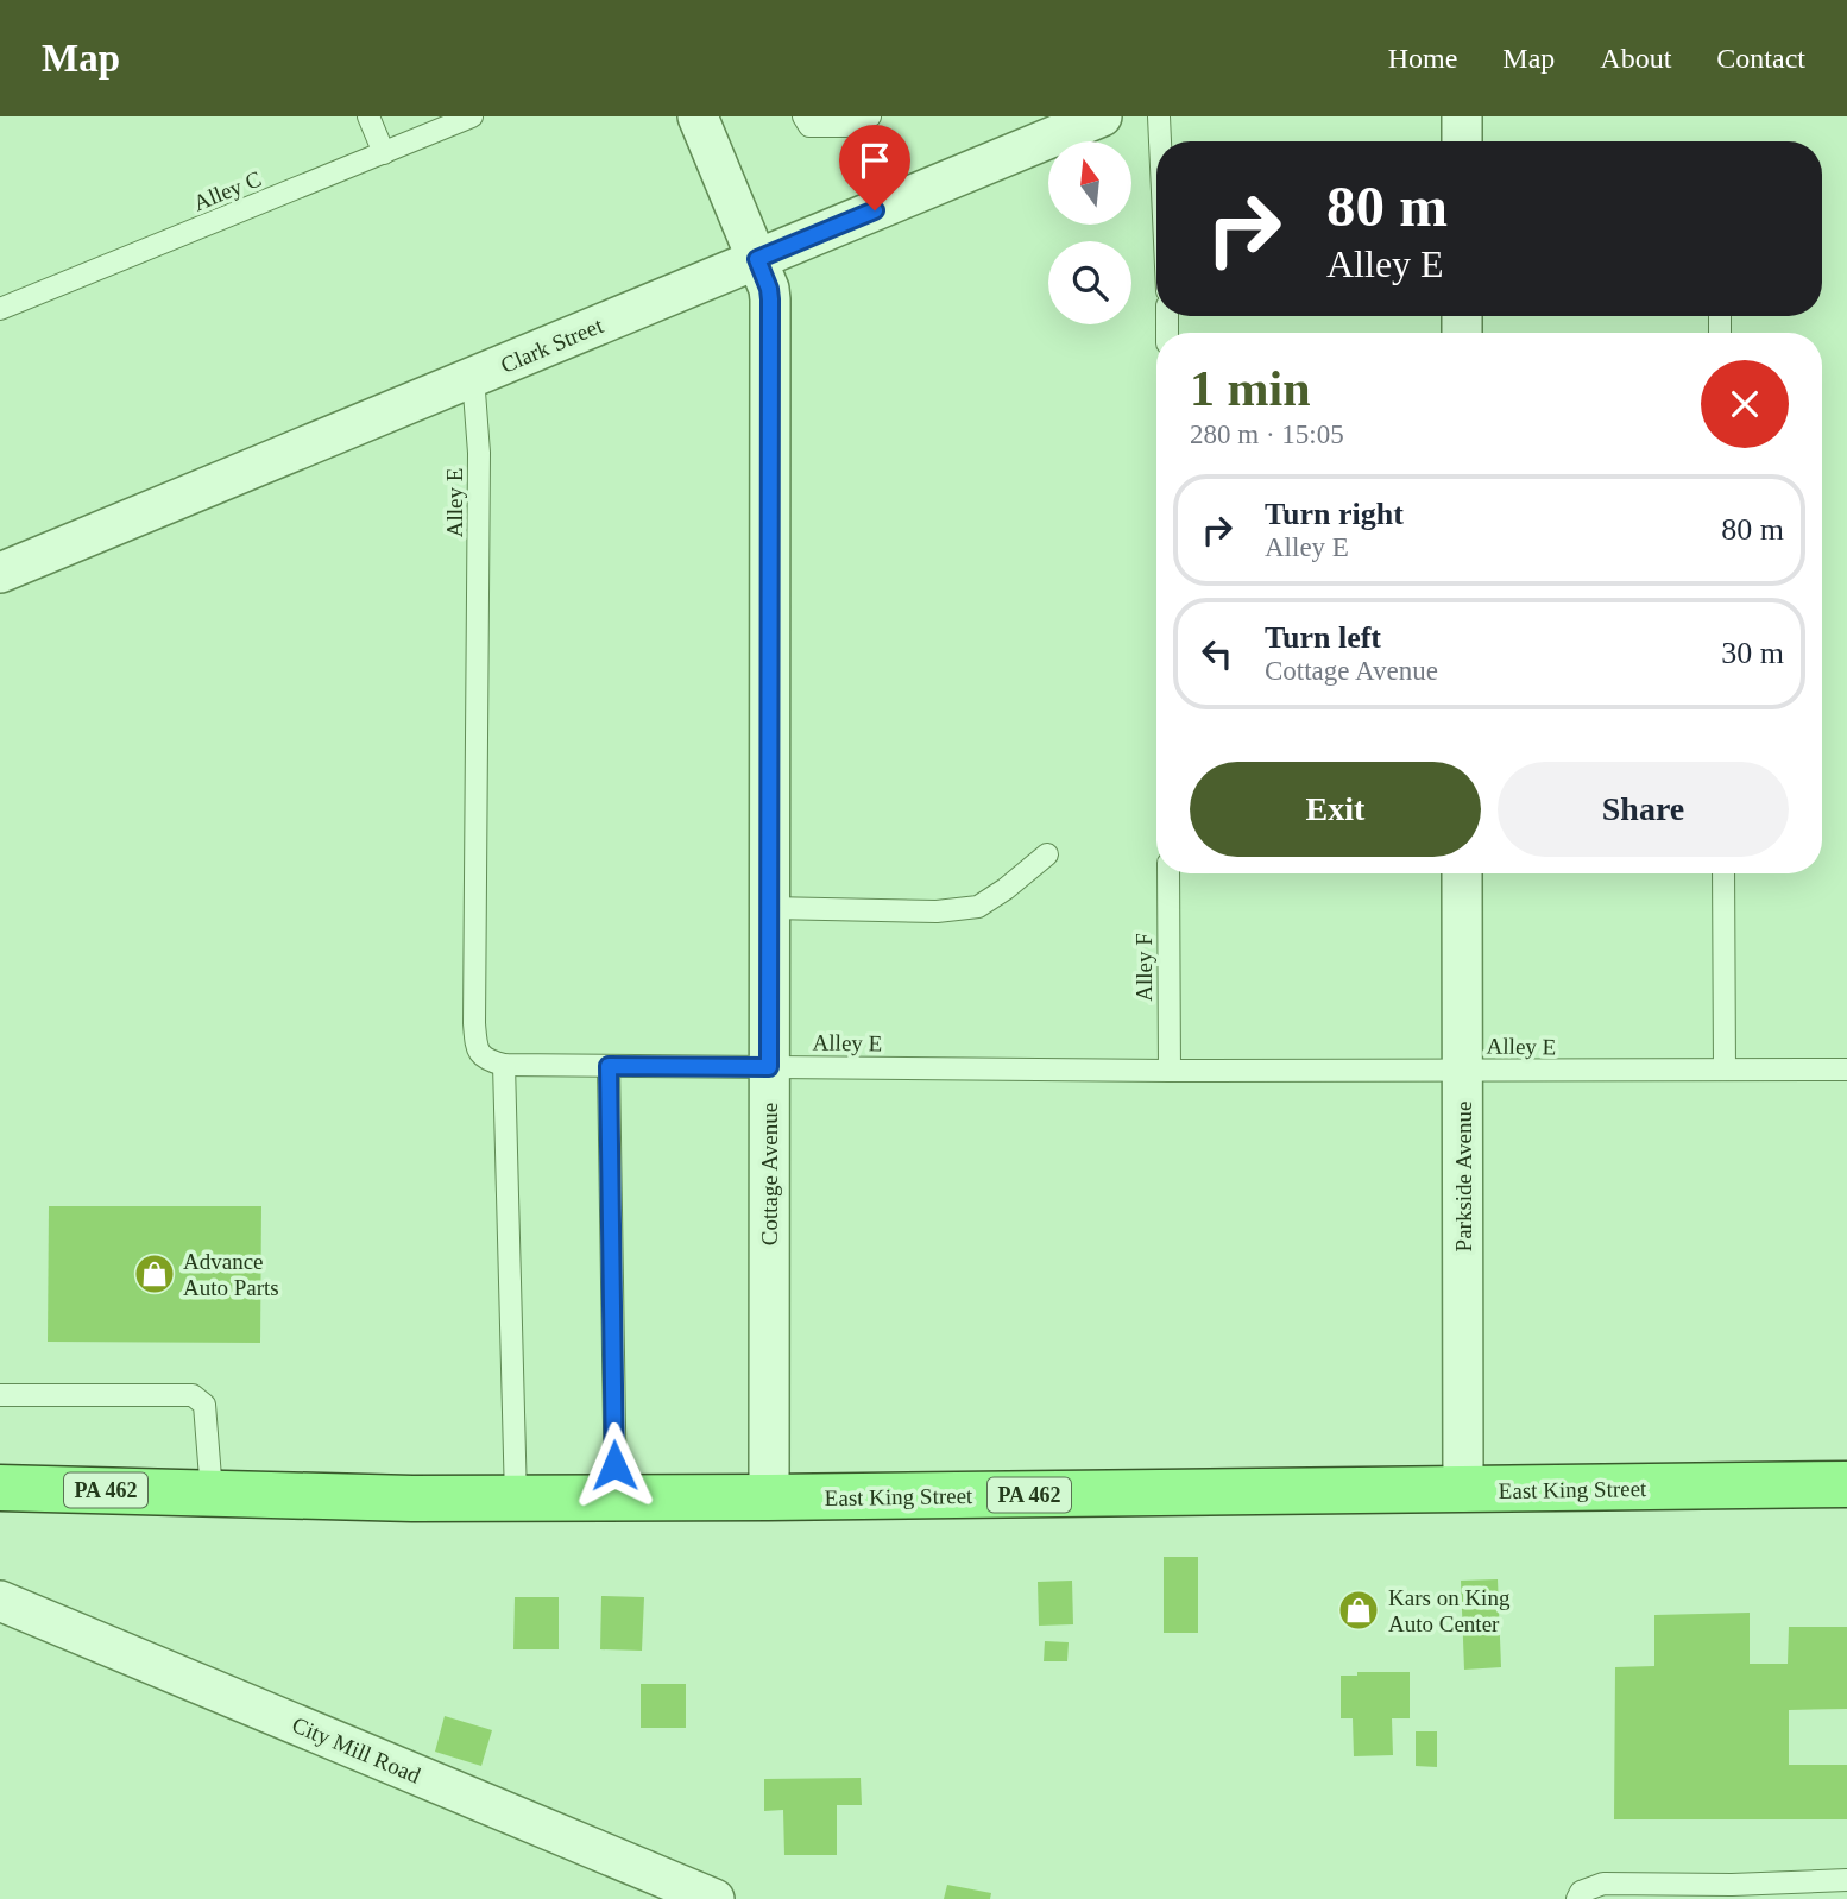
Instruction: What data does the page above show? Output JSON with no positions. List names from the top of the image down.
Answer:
{
  "streets": {
    "main road": ["East King Street", "PA 462"],
    "street": [
      "Clark Street",
      "Cottage Avenue",
      "Parkside Avenue",
      "City Mill Road"
    ],
    "lane": ["Alley C", "Alley E", "Alley F"]
  },
  "crossings": [
    ["Clark Street", "Alley E"],
    ["Clark Street", "Cottage Avenue"],
    ["Alley E", "Alley F"],
    ["Alley E", "Cottage Avenue"],
    ["Alley E", "Parkside Avenue"],
    ["Cottage Avenue", "East King Street"],
    ["Parkside Avenue", "East King Street"]
  ],
  "places": {
    "shop": ["Advance Auto Parts", "Kars on King Auto Center"]
  },
  "north": "top",
  "page": {
    "header": "Map",
    "nav": [
      "Home",
      "Map",
      "About",
      "Contact"
    ],
    "turn": ["80 m", "Alley E"],
    "heading": ["1 min", "280 m · 15:05"],
    "list": [
      {
        "name": "Turn right",
        "note": "Alley E",
        "value": "80 m"
      },
      {
        "name": "Turn left",
        "note": "Cottage Avenue",
        "value": "30 m"
      }
    ],
    "buttons": ["Exit", "Share"]
  }
}
